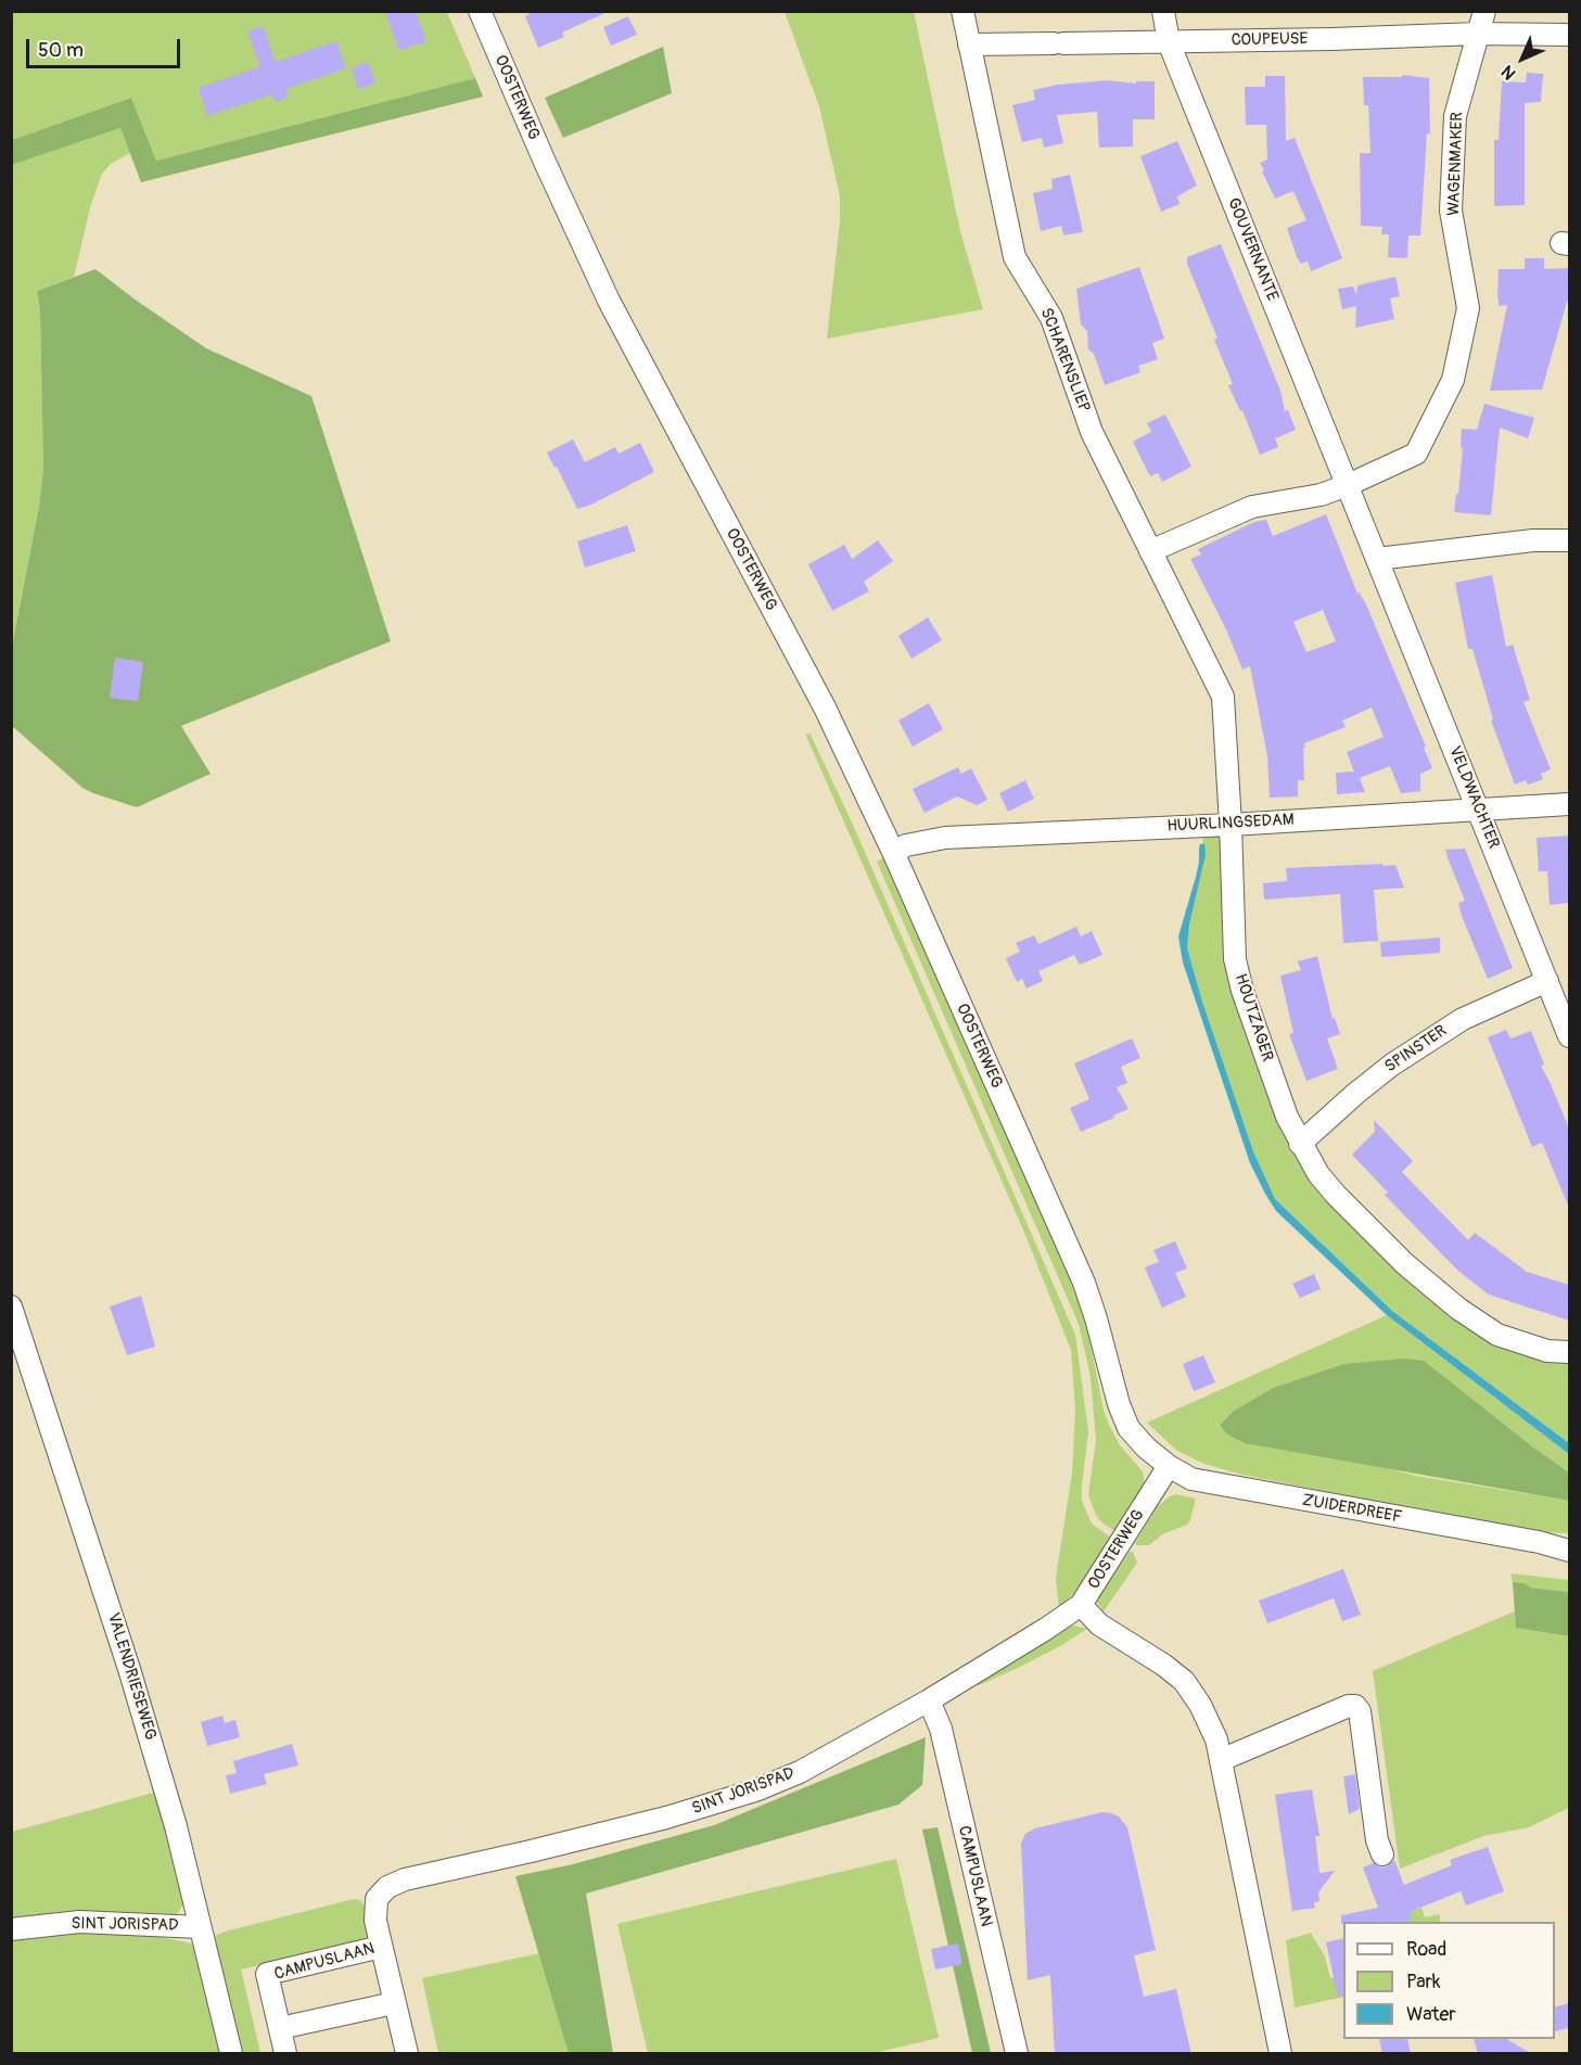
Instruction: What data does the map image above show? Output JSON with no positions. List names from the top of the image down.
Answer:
{
  "streets": {
    "street": [
      "COUPEUSE",
      "OOSTERWEG",
      "WAGENMAKER",
      "GOUVERNANTE",
      "SCHARENSLIEP",
      "VELDWACHTER",
      "HUURLINGSEDAM",
      "HOUTZAGER",
      "SPINSTER",
      "ZUIDERDREEF",
      "VALENDRIESEWEG",
      "SINT JORISPAD",
      "CAMPUSLAAN"
    ]
  },
  "crossings": [
    ["COUPEUSE", "WAGENMAKER"],
    ["COUPEUSE", "GOUVERNANTE"],
    ["COUPEUSE", "SCHARENSLIEP"],
    ["OOSTERWEG", "HUURLINGSEDAM"],
    ["OOSTERWEG", "ZUIDERDREEF"],
    ["OOSTERWEG", "SINT JORISPAD"],
    ["WAGENMAKER", "GOUVERNANTE"],
    ["WAGENMAKER", "SCHARENSLIEP"],
    ["WAGENMAKER", "VELDWACHTER"],
    ["WAGENMAKER", "HOUTZAGER"],
    ["GOUVERNANTE", "VELDWACHTER"],
    ["SCHARENSLIEP", "HOUTZAGER"],
    ["VELDWACHTER", "HUURLINGSEDAM"],
    ["VELDWACHTER", "SPINSTER"],
    ["HUURLINGSEDAM", "HOUTZAGER"],
    ["HOUTZAGER", "SPINSTER"],
    ["VALENDRIESEWEG", "SINT JORISPAD"],
    ["SINT JORISPAD", "CAMPUSLAAN"]
  ],
  "legend": ["Road", "Park", "Water"],
  "scale_bar": "50 m",
  "north": "bottom left"
}
